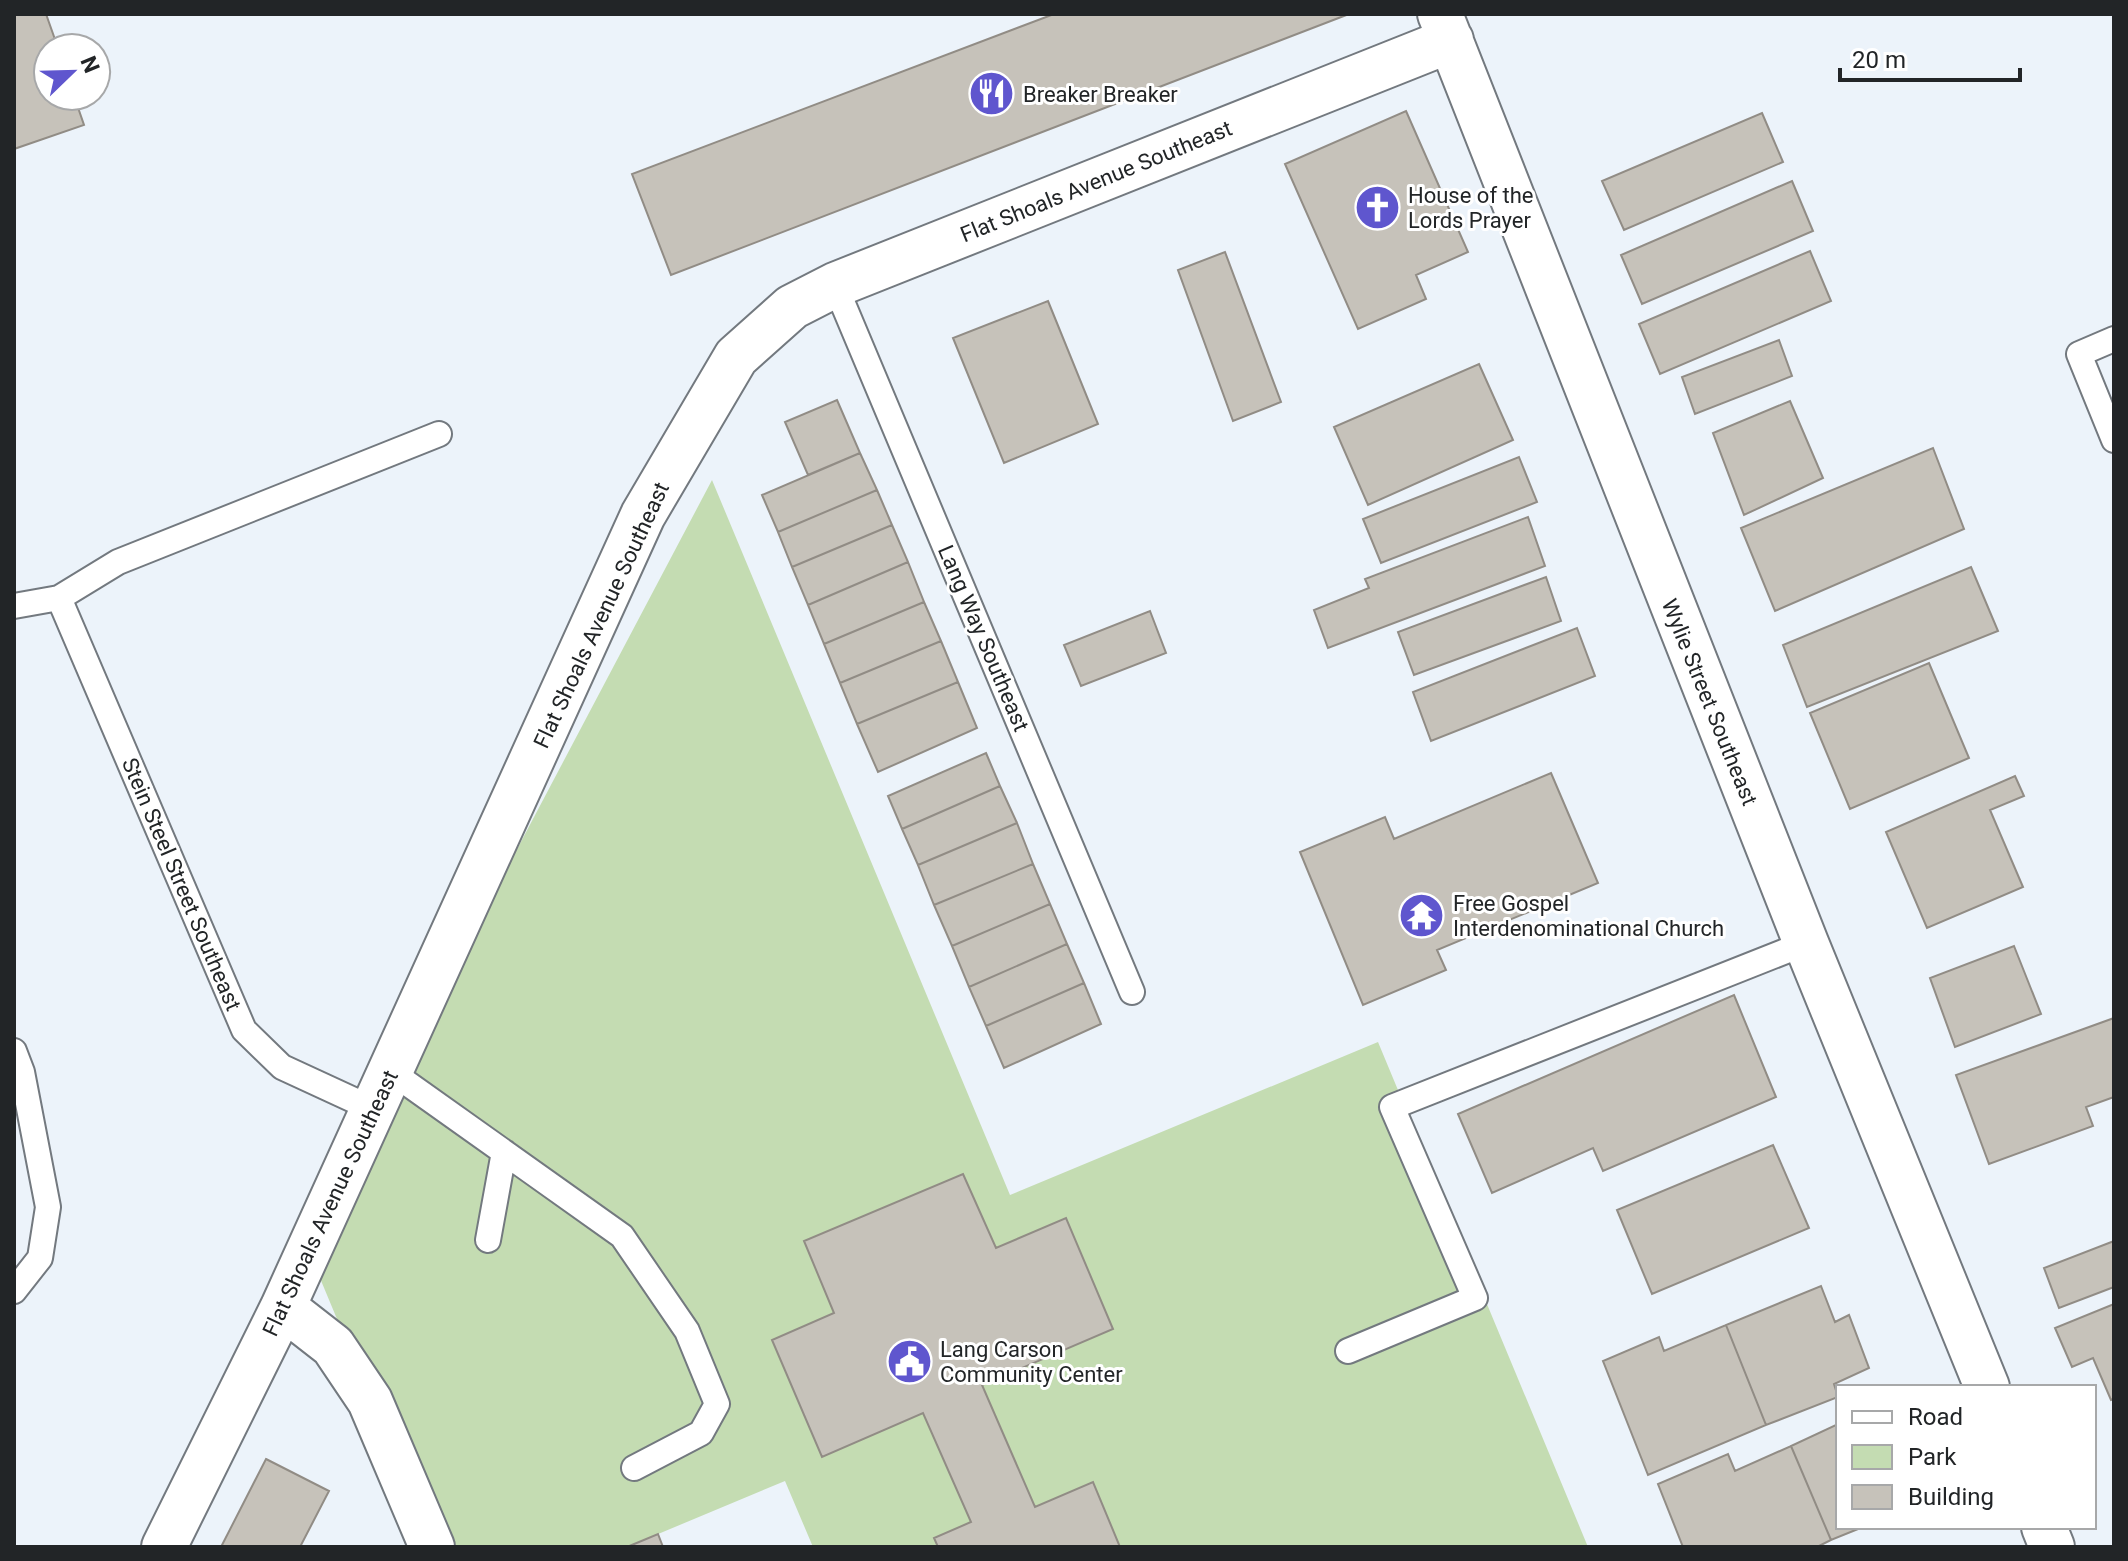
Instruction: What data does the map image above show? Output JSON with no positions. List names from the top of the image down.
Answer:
{
  "streets": {
    "street": ["Flat Shoals Avenue Southeast", "Wylie Street Southeast"],
    "lane": ["Lang Way Southeast", "Stein Steel Street Southeast"]
  },
  "crossings": [
    ["Flat Shoals Avenue Southeast", "Lang Way Southeast"],
    ["Flat Shoals Avenue Southeast", "Wylie Street Southeast"],
    ["Flat Shoals Avenue Southeast", "Stein Steel Street Southeast"]
  ],
  "places": {
    "restaurant": ["Breaker Breaker"],
    "church": ["House of the Lords Prayer"],
    "temple": ["Free Gospel Interdenominational Church"],
    "public building": ["Lang Carson Community Center"]
  },
  "legend": ["Road", "Park", "Building"],
  "scale_bar": "20 m",
  "north": "top right"
}
